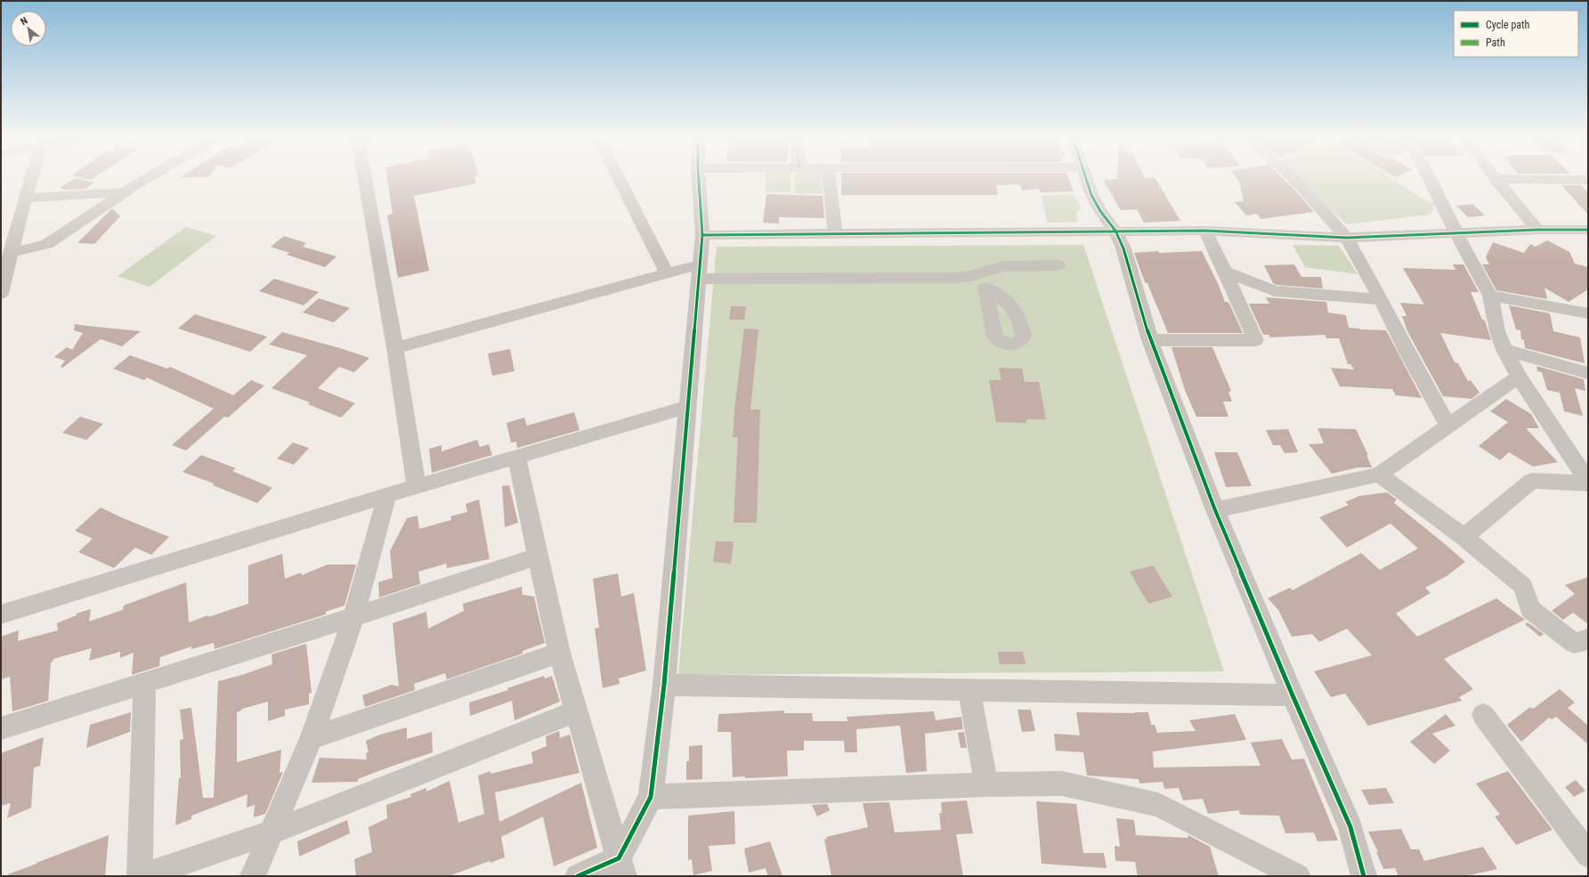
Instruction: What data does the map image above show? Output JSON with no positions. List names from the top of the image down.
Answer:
{
  "legend": ["Cycle path", "Path"],
  "north": "top left"
}
